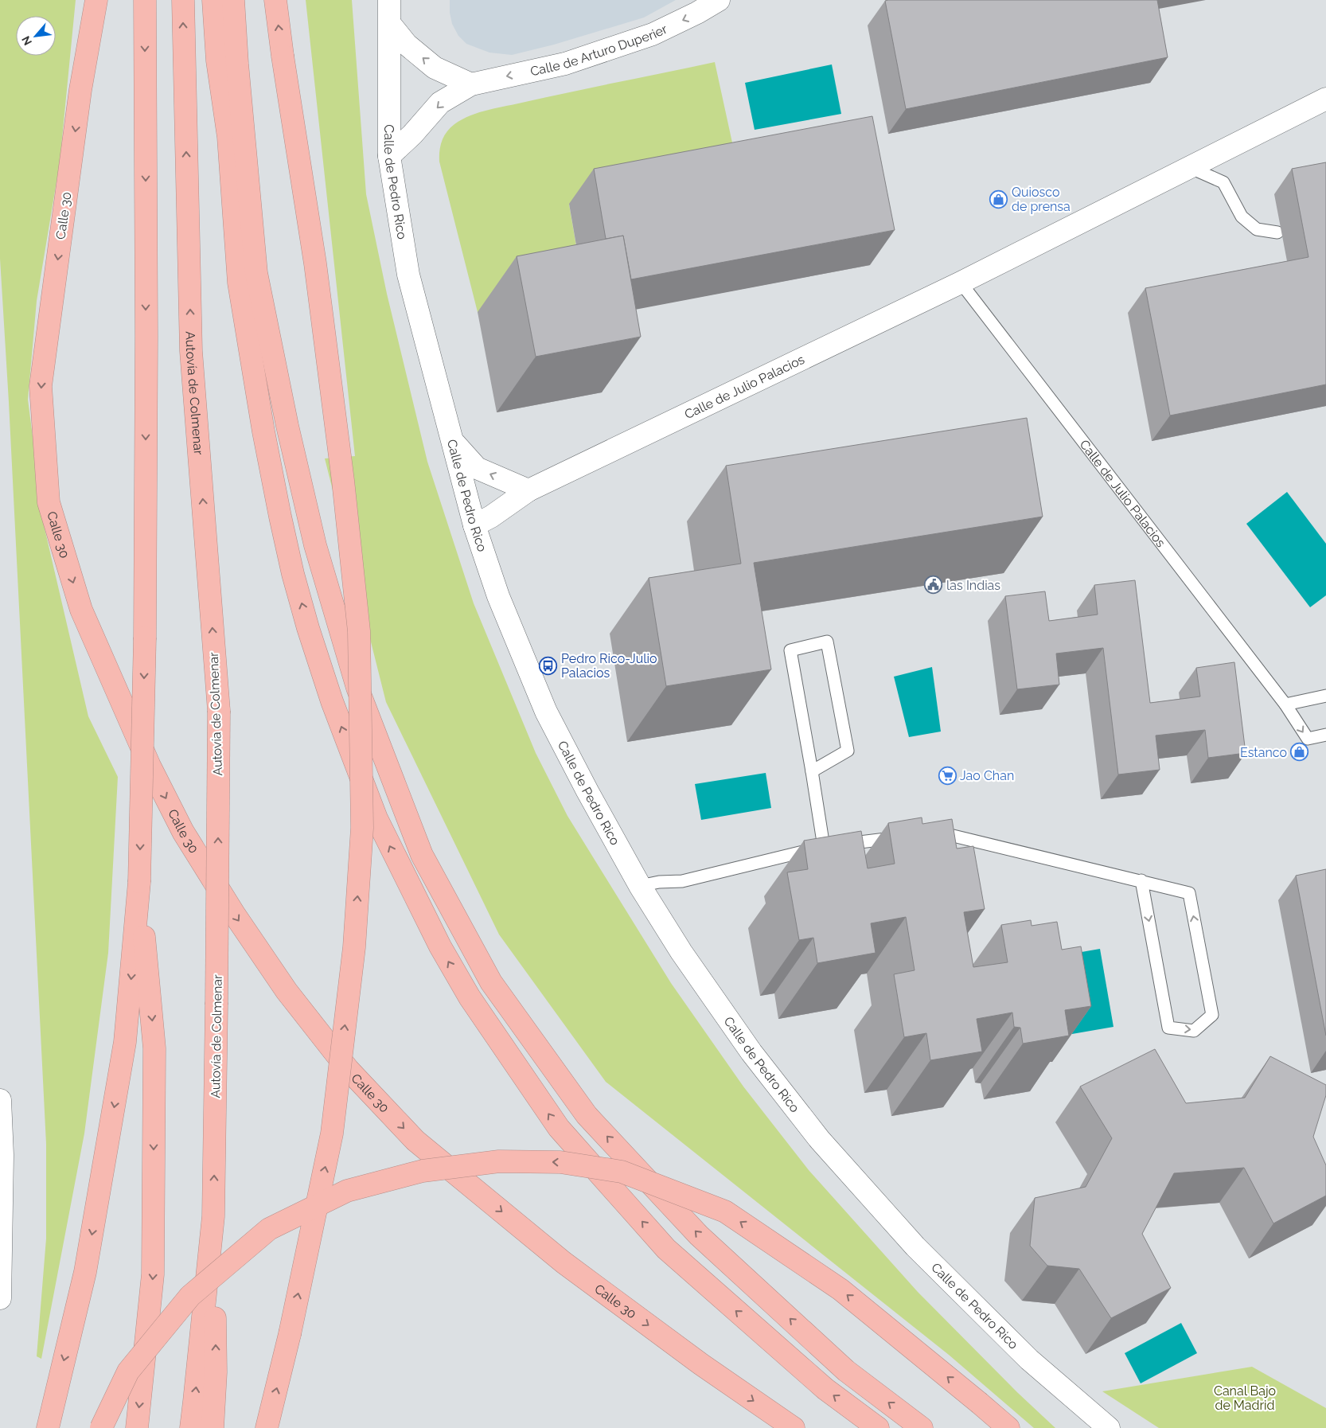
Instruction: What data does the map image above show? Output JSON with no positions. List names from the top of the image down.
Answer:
{
  "streets": {
    "highway": ["Calle 30", "Autovía de Colmenar"],
    "street": ["Calle de Arturo Duperier", "Calle de Pedro Rico", "Calle de Julio Palacios"]
  },
  "crossings": [
    ["Calle de Arturo Duperier", "Calle de Pedro Rico"],
    ["Calle de Pedro Rico", "Calle de Julio Palacios"]
  ],
  "one_way": ["Calle de Arturo Duperier"],
  "parks": ["Canal Bajo de Madrid"],
  "places": {
    "shop": ["Quiosco de prensa", "Estanco"],
    "public building": ["las Indias"],
    "bus stop": ["Pedro Rico-Julio Palacios"],
    "supermarket": ["Jao Chan"]
  },
  "north": "bottom left"
}
